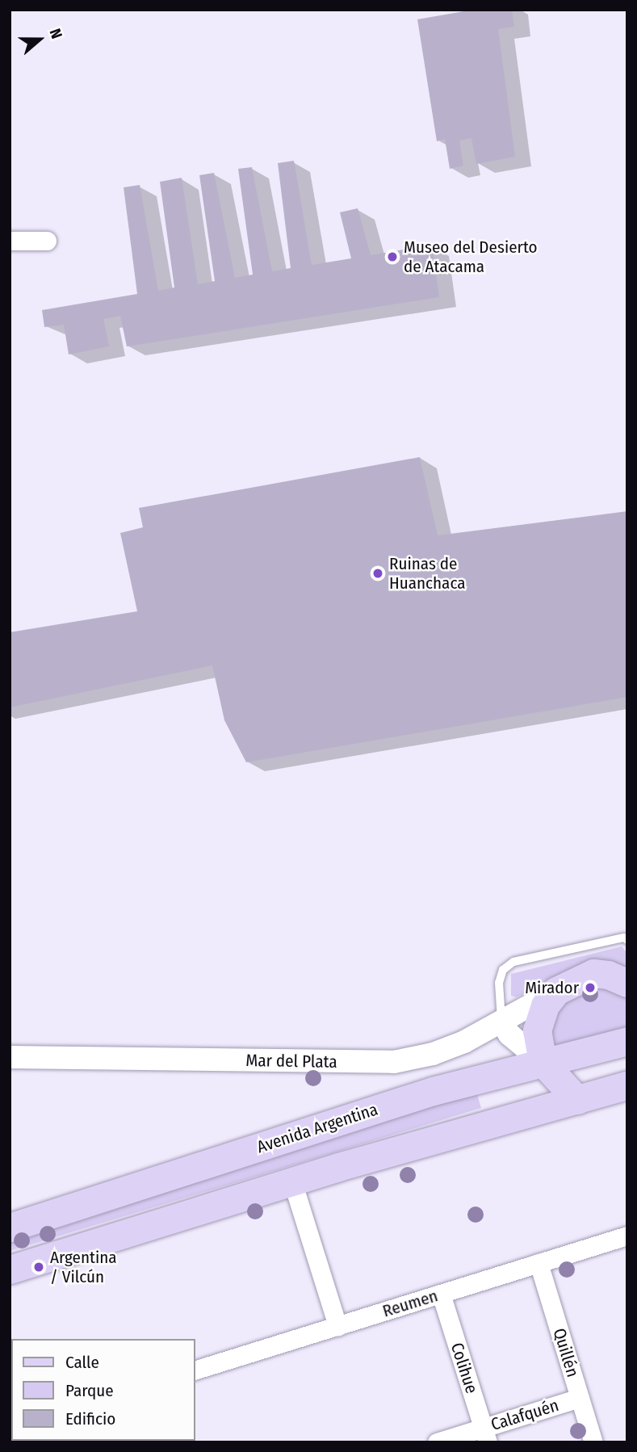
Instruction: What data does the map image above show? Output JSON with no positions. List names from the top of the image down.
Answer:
{
  "streets": {
    "main road": ["Avenida Argentina"],
    "street": [
      "Mar del Plata",
      "Reumen",
      "Quillén",
      "Colihue",
      "Calafquén"
    ]
  },
  "crossings": [
    ["Reumen", "Quillén"],
    ["Reumen", "Colihue"],
    ["Quillén", "Calafquén"],
    ["Colihue", "Calafquén"]
  ],
  "places": [
    "Museo del Desierto de Atacama",
    "Ruinas de Huanchaca",
    "Mirador",
    "Argentina / Vilcún"
  ],
  "legend": ["Calle", "Parque", "Edificio"],
  "north": "right"
}
